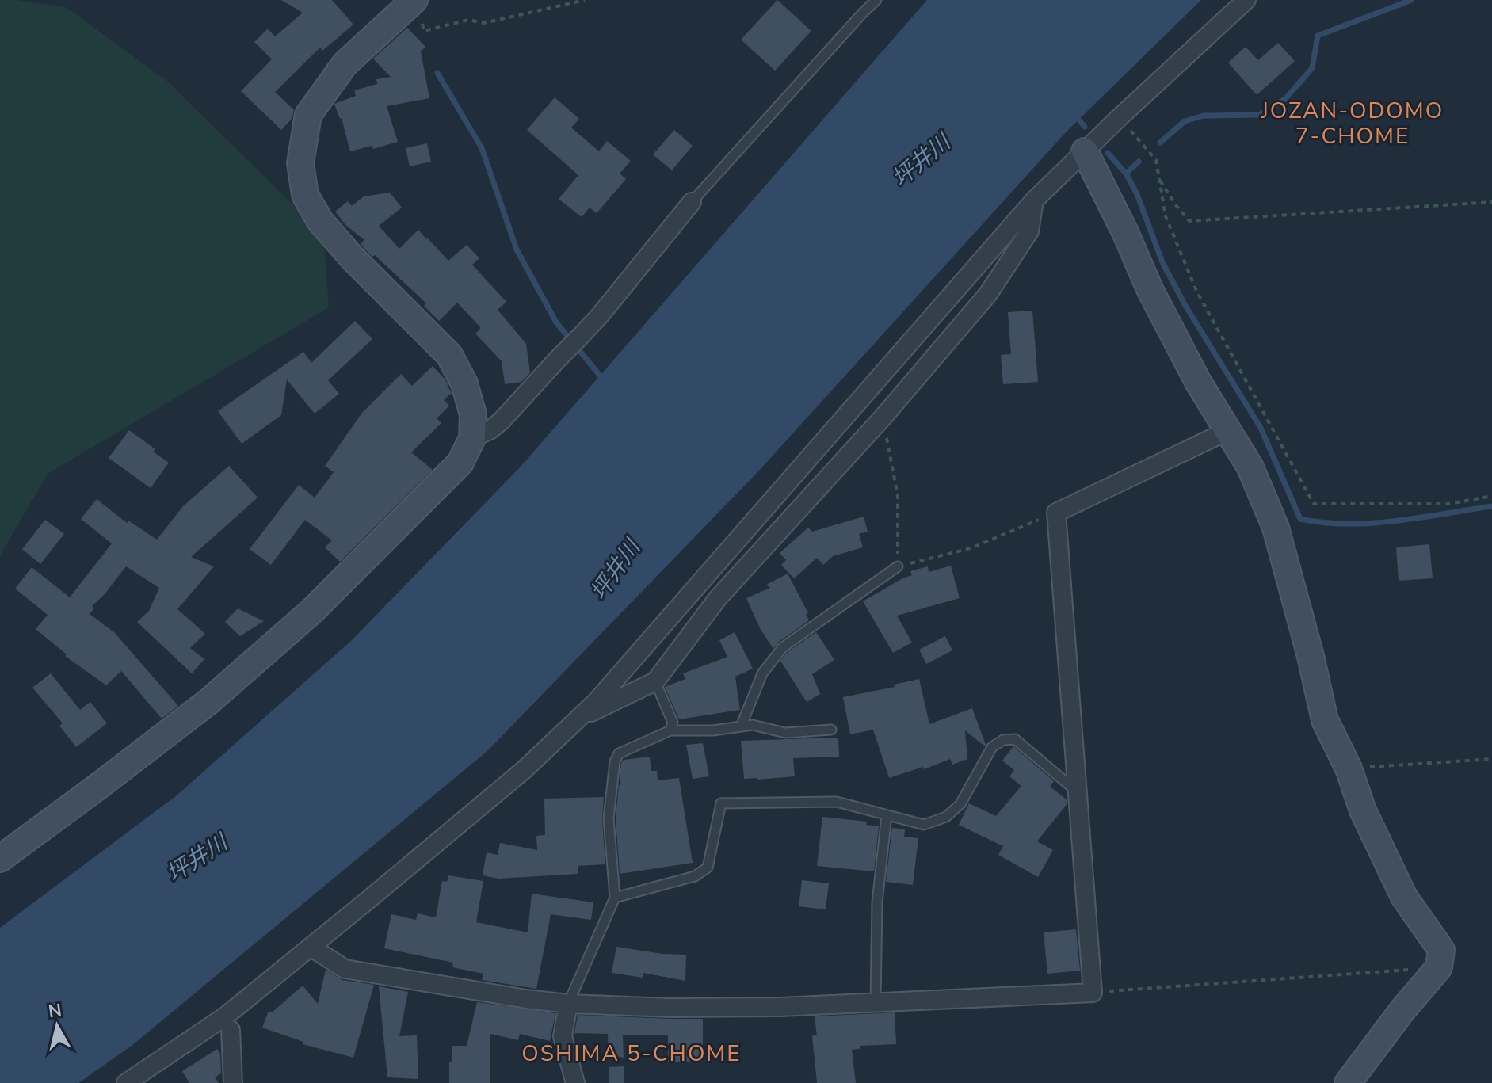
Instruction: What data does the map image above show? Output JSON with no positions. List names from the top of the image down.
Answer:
{
  "districts": ["JOZAN-ODOMO 7-CHOME", "OSHIMA 5-CHOME"],
  "water": ["坪井川"],
  "north": "top"
}
